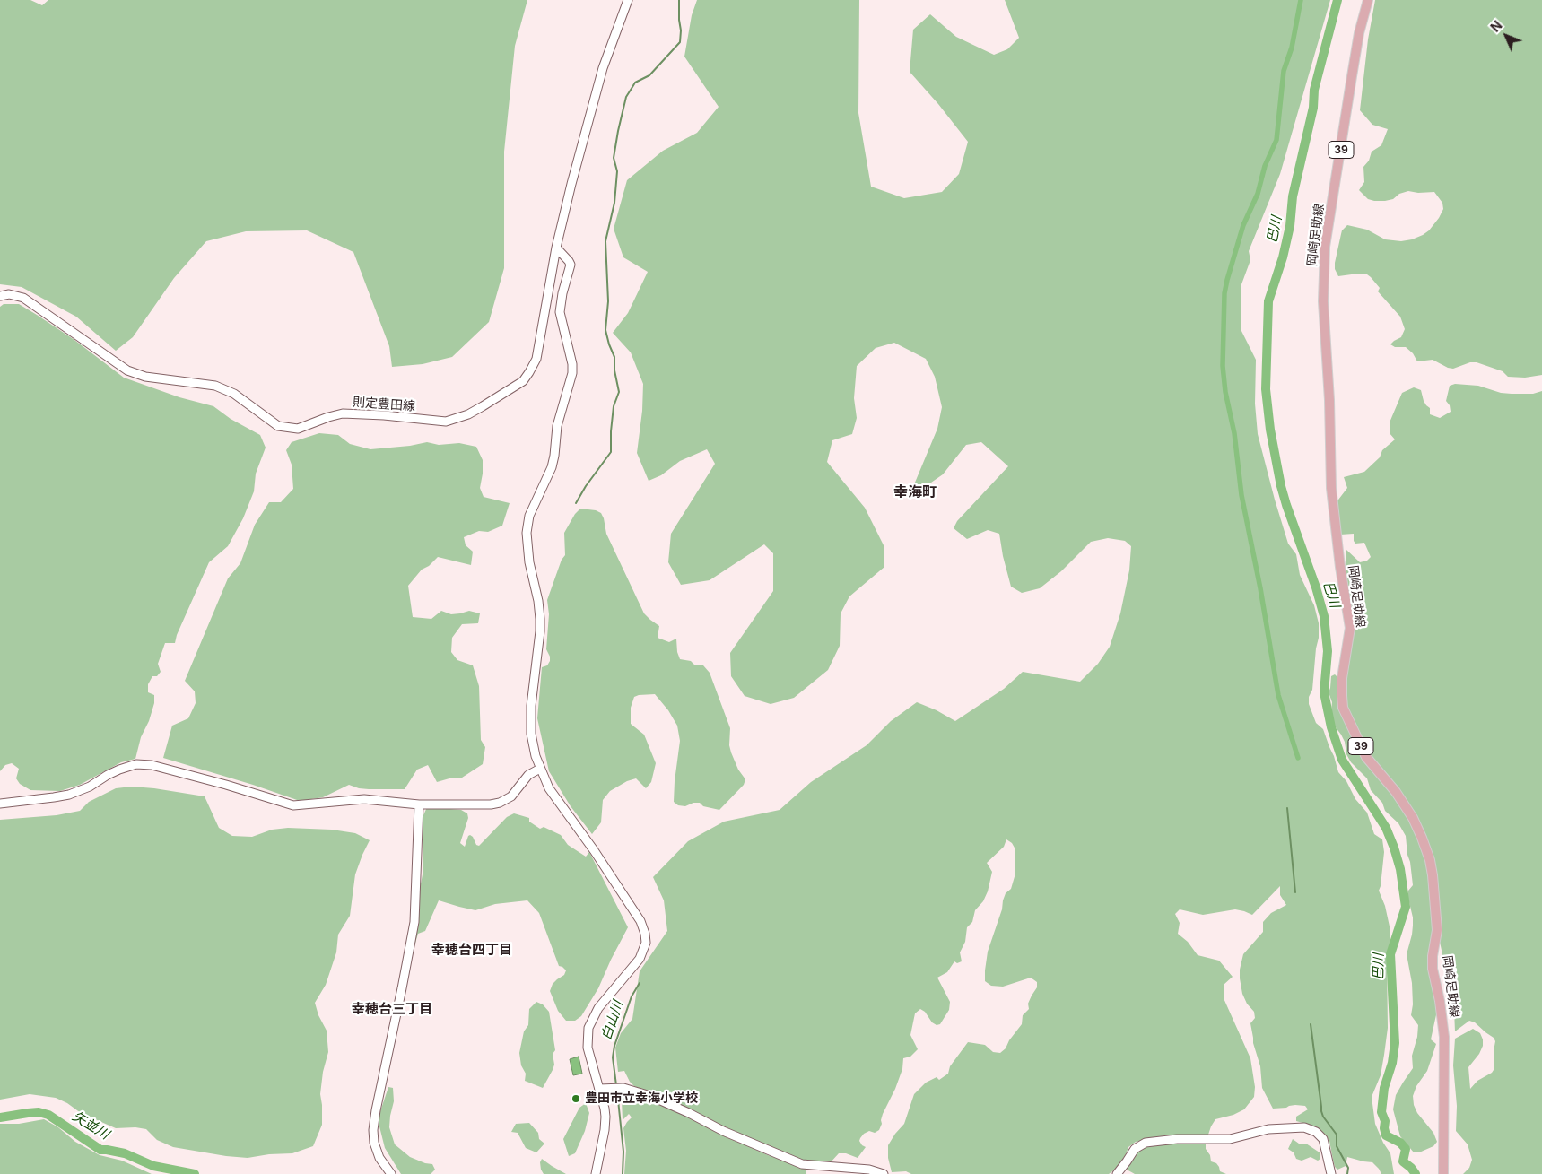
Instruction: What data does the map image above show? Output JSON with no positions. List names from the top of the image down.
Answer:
{
  "streets": {
    "main road": ["39", "岡崎足助線", "則定豊田線"]
  },
  "districts": ["幸海町", "幸穂台四丁目", "幸穂台三丁目"],
  "water": ["巴川", "白山川", "矢並川"],
  "places": ["豊田市立幸海小学校"],
  "north": "top left"
}
